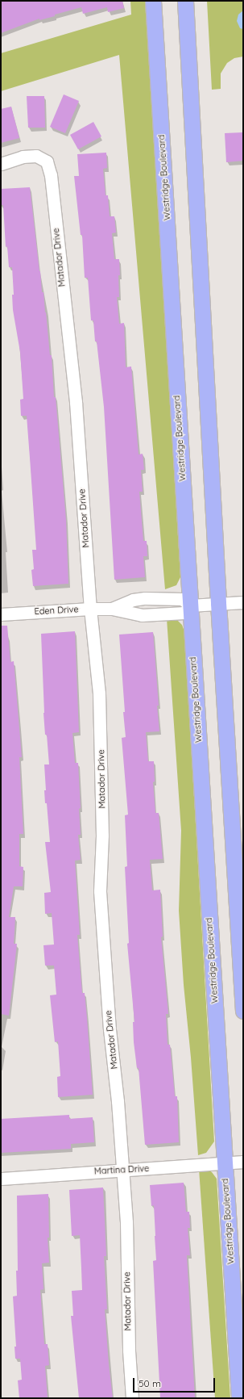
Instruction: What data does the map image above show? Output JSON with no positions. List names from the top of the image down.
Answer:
{
  "streets": {
    "main road": ["Westridge Boulevard"],
    "street": ["Matador Drive", "Eden Drive", "Martina Drive"]
  },
  "crossings": [
    ["Westridge Boulevard", "Eden Drive"],
    ["Westridge Boulevard", "Martina Drive"],
    ["Matador Drive", "Eden Drive"],
    ["Matador Drive", "Martina Drive"]
  ],
  "scale_bar": "50 m"
}
